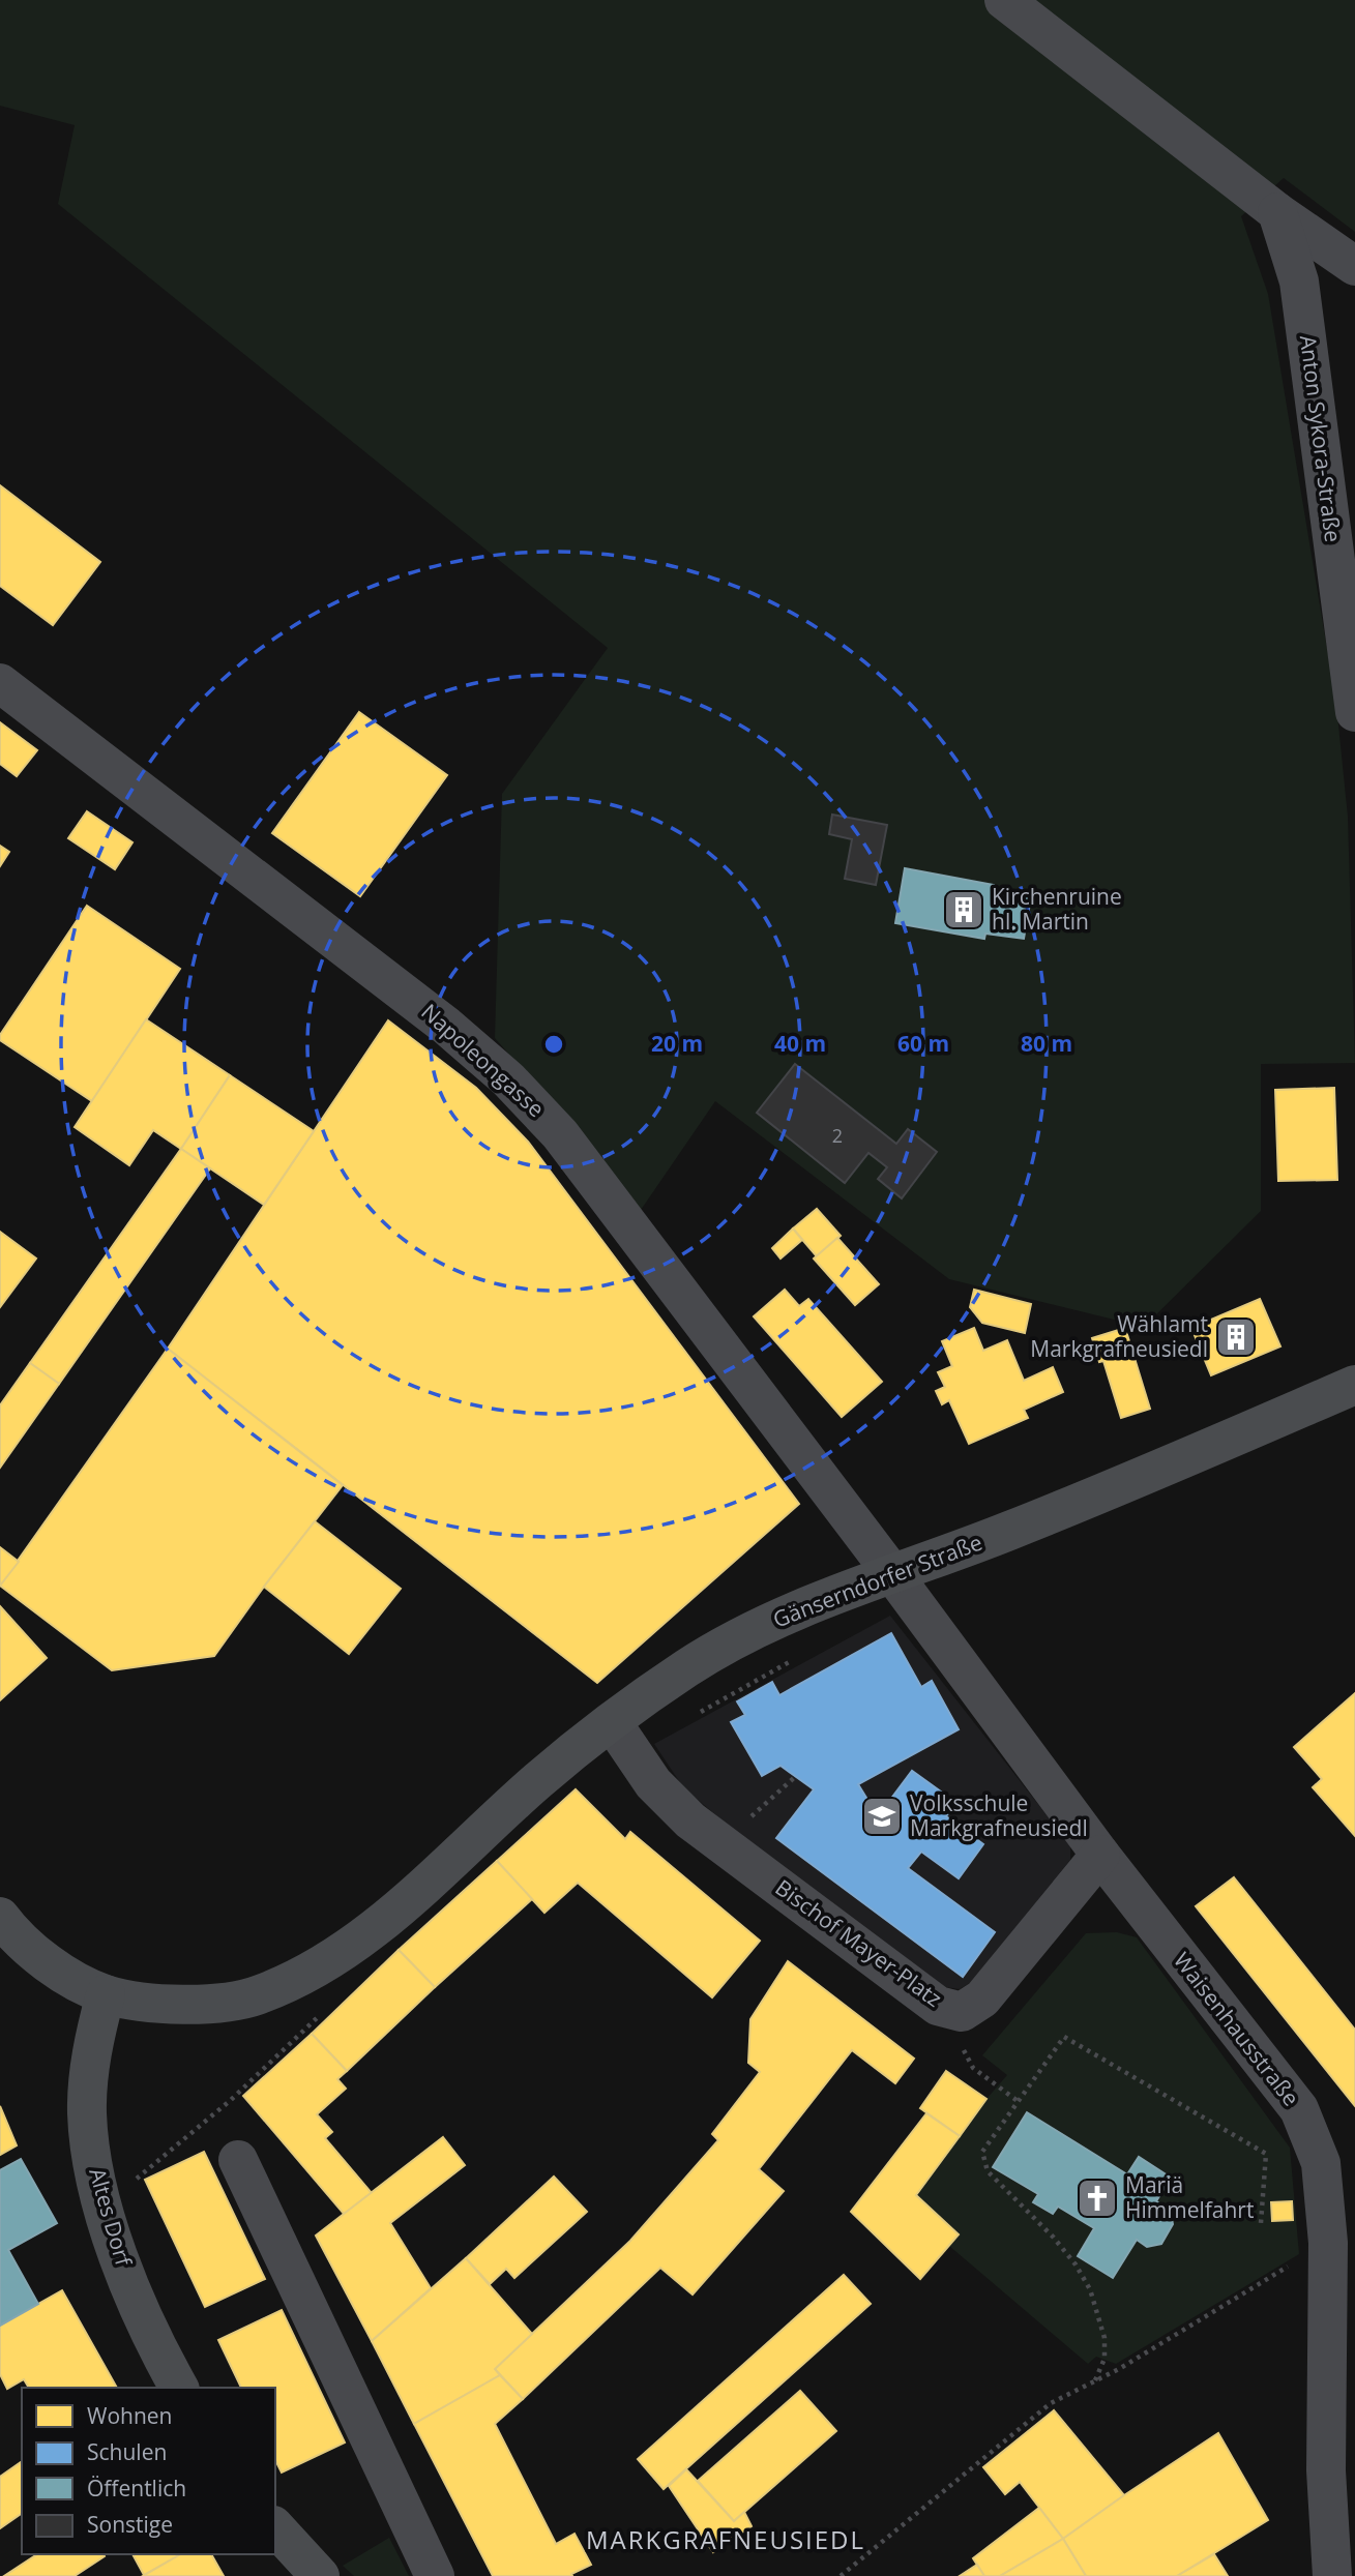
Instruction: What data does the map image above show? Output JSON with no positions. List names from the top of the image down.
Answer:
{
  "streets": {
    "main road": ["Gänserndorfer Straße", "Altes Dorf"],
    "street": [
      "Anton Sykora-Straße",
      "Napoleongasse",
      "Bischof Mayer-Platz",
      "Waisenhausstraße"
    ]
  },
  "crossings": [
    ["Napoleongasse", "Gänserndorfer Straße"],
    ["Napoleongasse", "Waisenhausstraße"],
    ["Gänserndorfer Straße", "Bischof Mayer-Platz"],
    ["Gänserndorfer Straße", "Waisenhausstraße"],
    ["Gänserndorfer Straße", "Altes Dorf"],
    ["Bischof Mayer-Platz", "Waisenhausstraße"]
  ],
  "districts": ["MARKGRAFNEUSIEDL"],
  "places": {
    "building": ["Kirchenruine hl. Martin", "Wählamt Markgrafneusiedl"],
    "school or university": ["Volksschule Markgrafneusiedl"],
    "church": ["Mariä Himmelfahrt"]
  },
  "house_numbers": ["2"],
  "legend": [
    "Wohnen",
    "Schulen",
    "Öffentlich",
    "Sonstige"
  ],
  "rings": [
    "20 m",
    "40 m",
    "60 m",
    "80 m"
  ]
}
